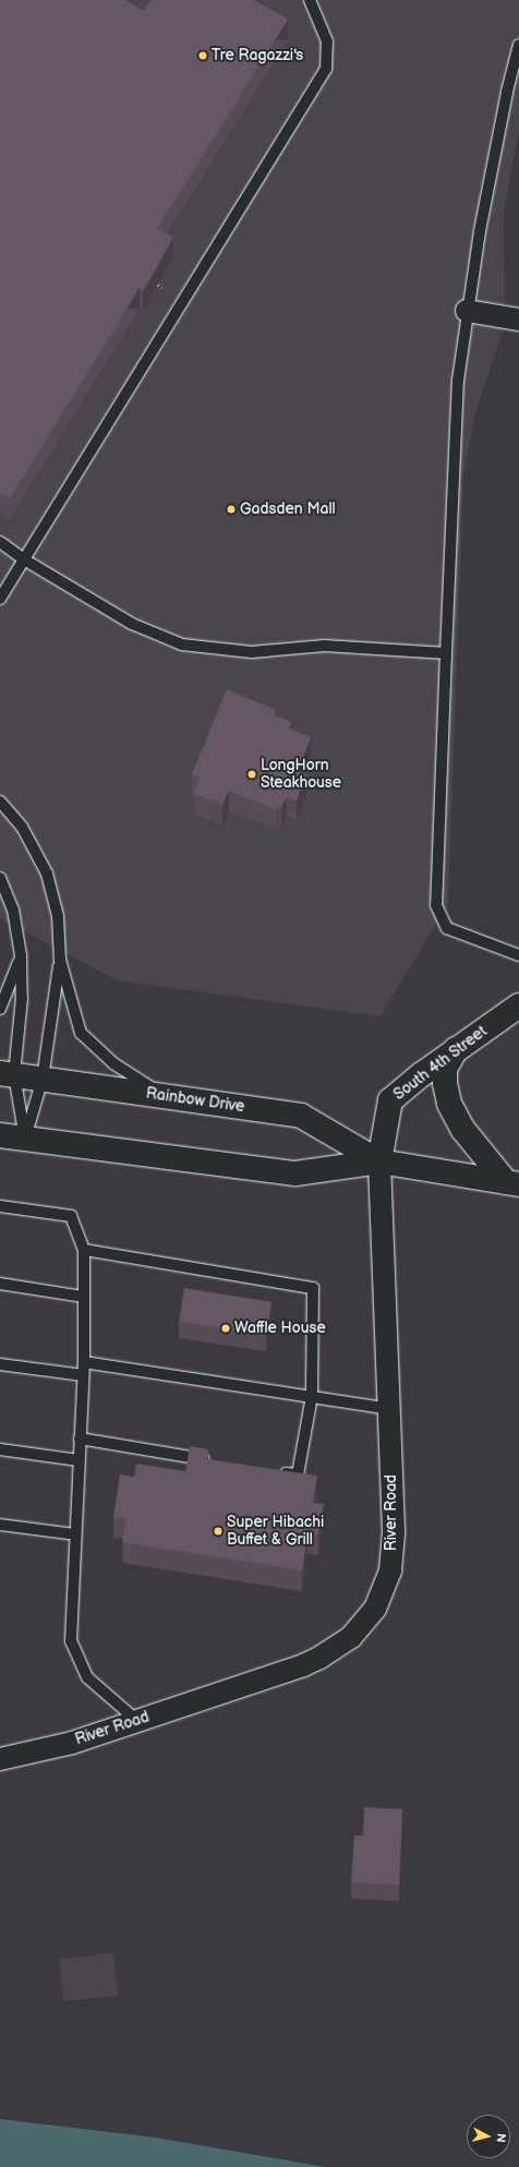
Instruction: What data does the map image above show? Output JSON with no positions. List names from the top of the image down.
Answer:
{
  "streets": {
    "main road": ["South 4th Street", "Rainbow Drive"],
    "street": ["River Road"]
  },
  "crossings": [
    ["South 4th Street", "Rainbow Drive"],
    ["South 4th Street", "River Road"],
    ["Rainbow Drive", "River Road"]
  ],
  "places": [
    "Tre Ragazzi's",
    "Gadsden Mall",
    "LongHorn Steakhouse",
    "Waffle House",
    "Super Hibachi Buffet & Grill"
  ],
  "north": "right"
}
